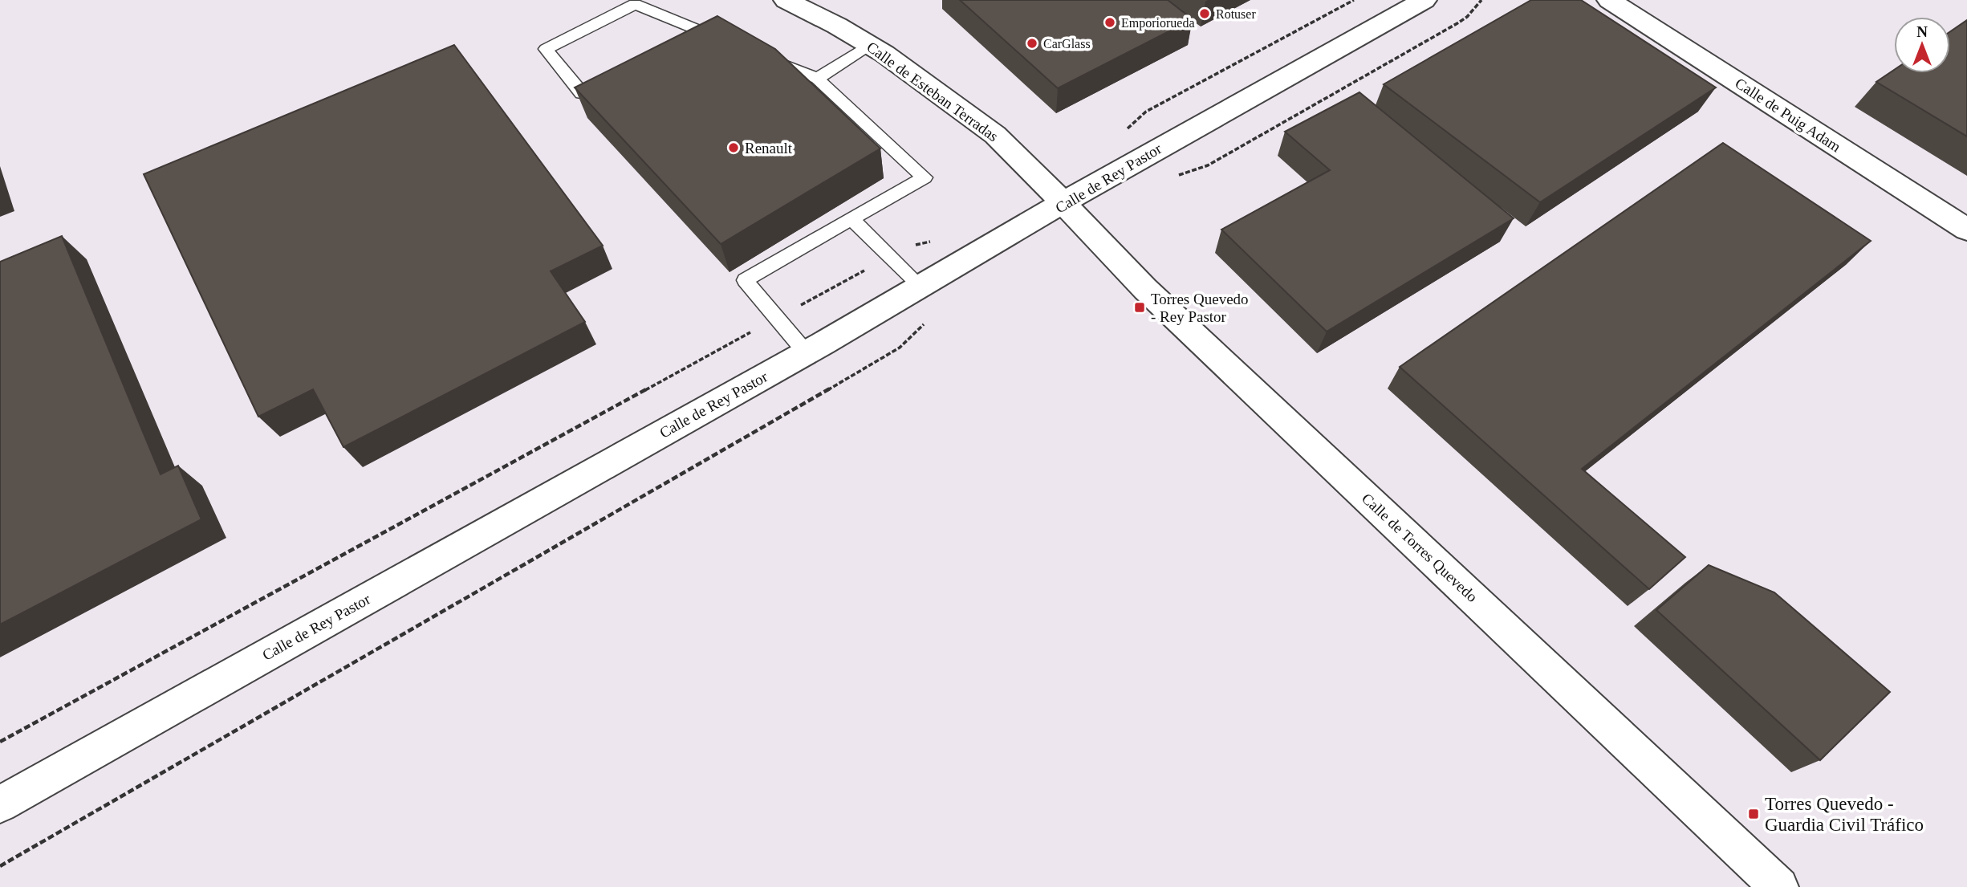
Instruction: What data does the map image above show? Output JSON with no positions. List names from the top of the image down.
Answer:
{
  "streets": {
    "street": [
      "Calle de Esteban Terradas",
      "Calle de Puig Adam",
      "Calle de Rey Pastor",
      "Calle de Torres Quevedo"
    ]
  },
  "crossings": [
    ["Calle de Esteban Terradas", "Calle de Rey Pastor"],
    ["Calle de Esteban Terradas", "Calle de Torres Quevedo"],
    ["Calle de Rey Pastor", "Calle de Torres Quevedo"]
  ],
  "places": {
    "other": [
      "Rotuser",
      "Emporiorueda",
      "CarGlass",
      "Renault"
    ],
    "transit": ["Torres Quevedo - Rey Pastor", "Torres Quevedo - Guardia Civil Tráfico"]
  },
  "north": "top"
}
